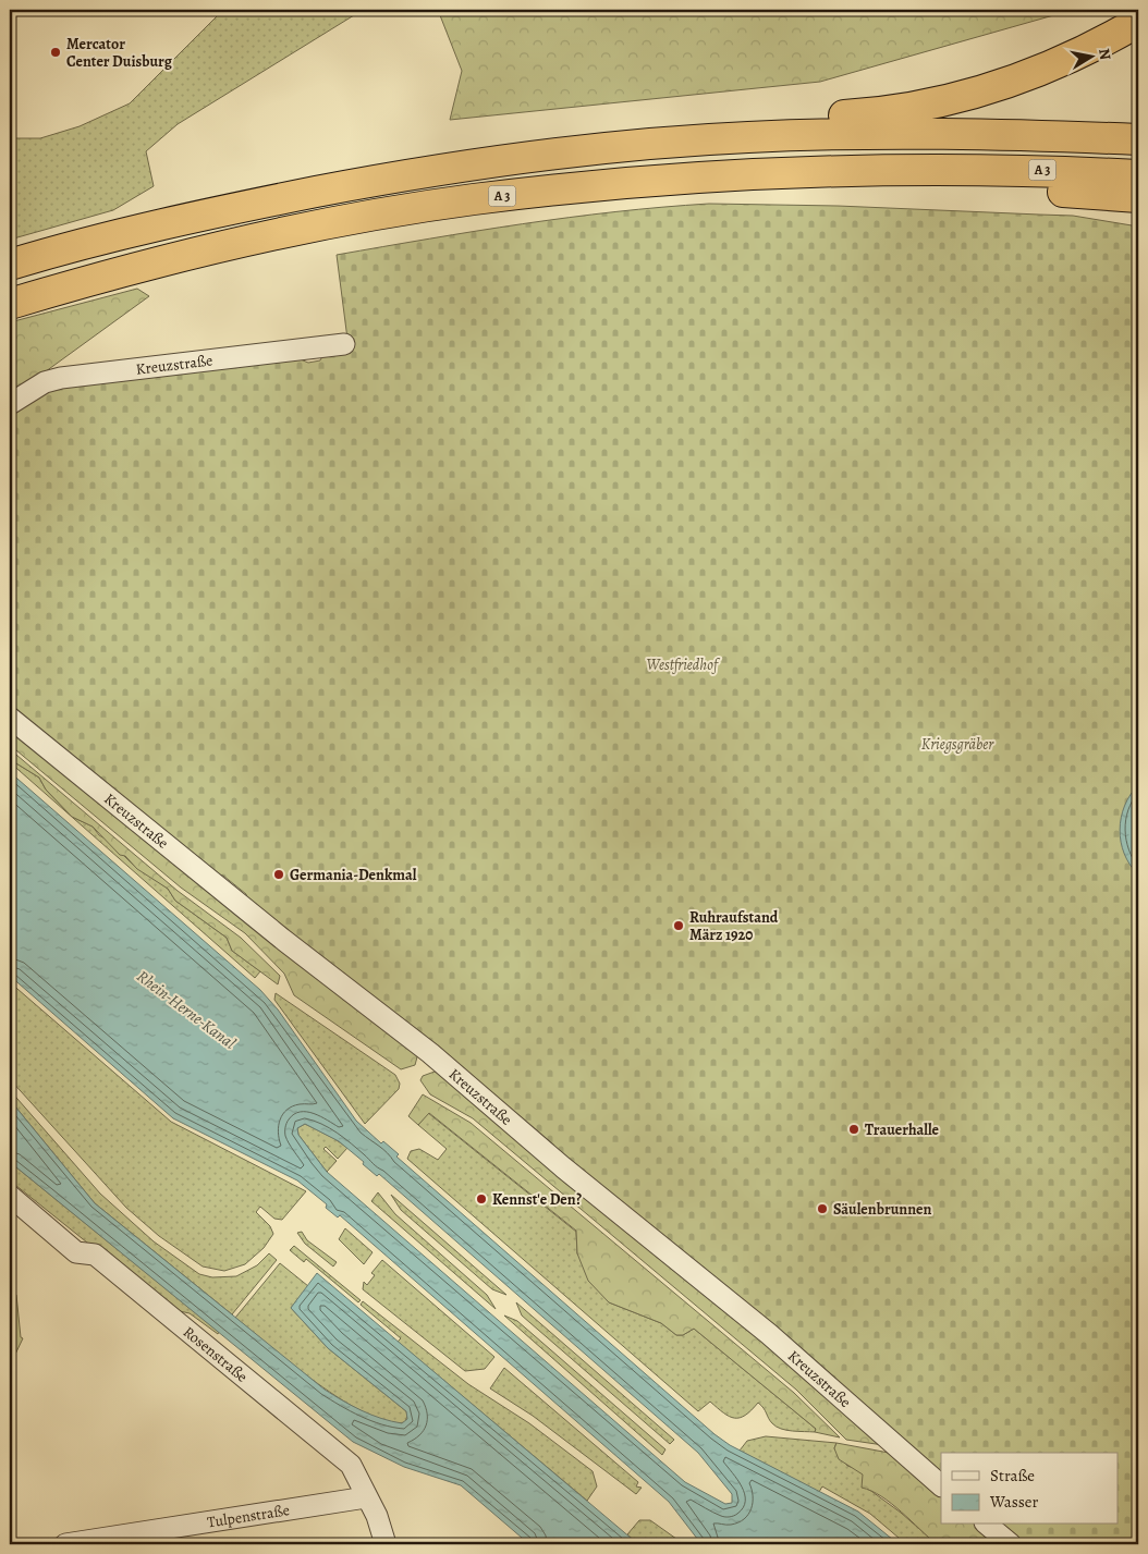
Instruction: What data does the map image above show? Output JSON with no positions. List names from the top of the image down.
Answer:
{
  "streets": {
    "highway": ["A 3"],
    "street": ["Kreuzstraße", "Rosenstraße", "Tulpenstraße"]
  },
  "crossings": [
    ["Rosenstraße", "Tulpenstraße"]
  ],
  "water": ["Rhein-Herne-Kanal"],
  "parks": ["Westfriedhof", "Kriegsgräber"],
  "places": [
    "Mercator Center Duisburg",
    "Germania-Denkmal",
    "Ruhraufstand März 1920",
    "Trauerhalle",
    "Kennst'e Den?",
    "Säulenbrunnen"
  ],
  "legend": ["Straße", "Wasser"],
  "north": "right"
}
